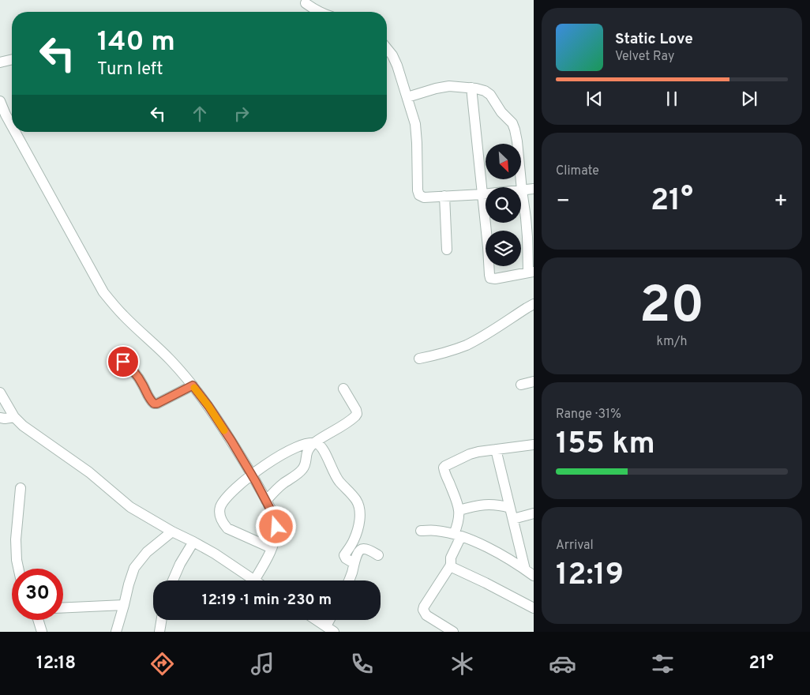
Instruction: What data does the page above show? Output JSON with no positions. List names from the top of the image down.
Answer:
{
  "north": "bottom right",
  "page": {
    "turn": ["140 m", "Turn left"],
    "song": ["Static Love", "Velvet Ray"],
    "tile": [
      "Climate",
      ["20", "km/h"],
      ["Range · 31%", "155 km"],
      ["Arrival", "12:19"]
    ],
    "heat": ["−", "21°", "+"],
    "limit": "30",
    "trip": "12:19 · 1 min · 230 m",
    "tabs": ["12:18", "21°"]
  }
}
